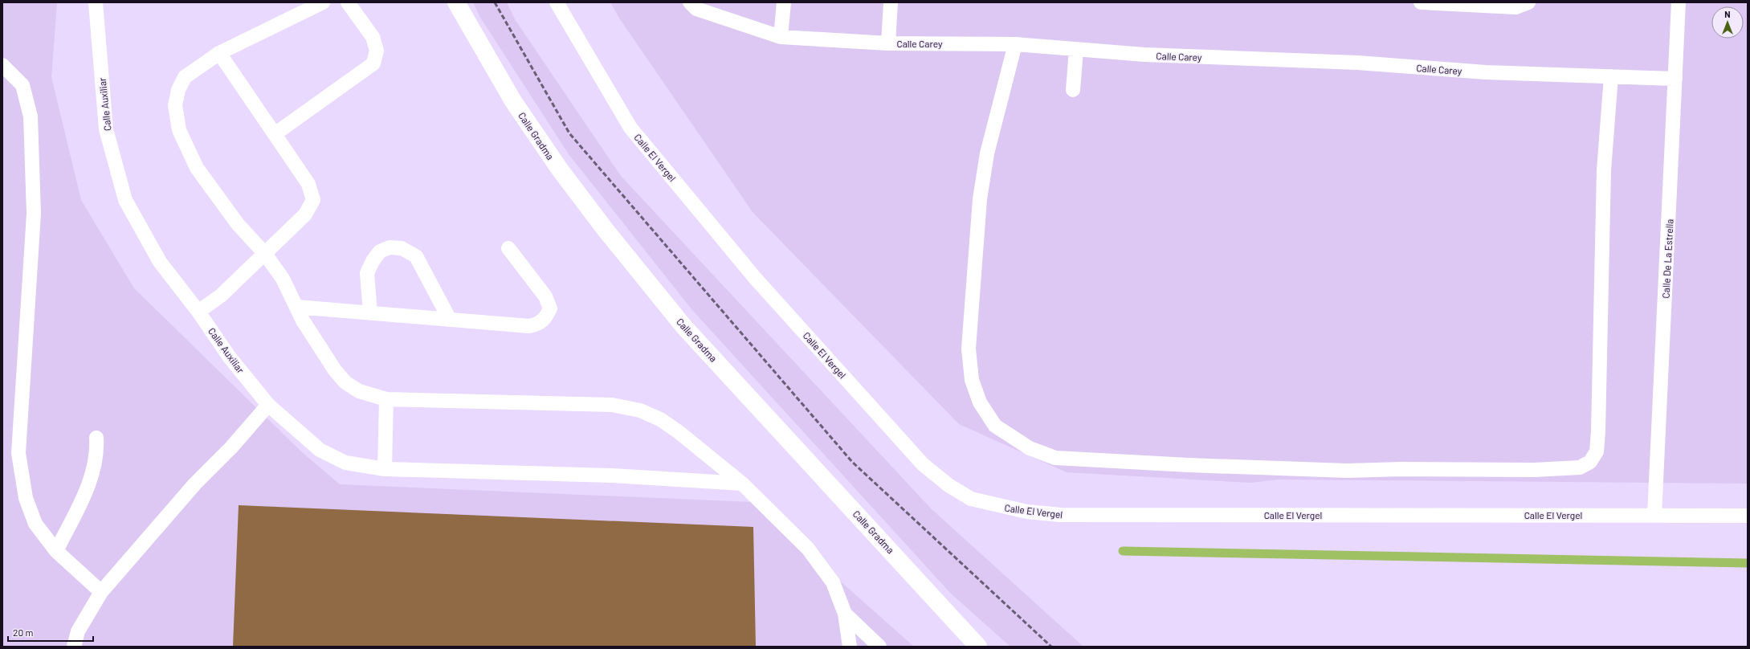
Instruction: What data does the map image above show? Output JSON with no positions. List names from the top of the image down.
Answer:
{
  "streets": {
    "street": ["Calle Gradma"],
    "lane": [
      "Calle Carey",
      "Calle Auxiliar",
      "Calle El Vergel",
      "Calle De La Estrella"
    ]
  },
  "crossings": [
    ["Calle Carey", "Calle De La Estrella"],
    ["Calle El Vergel", "Calle De La Estrella"]
  ],
  "scale_bar": "20 m",
  "north": "top"
}
